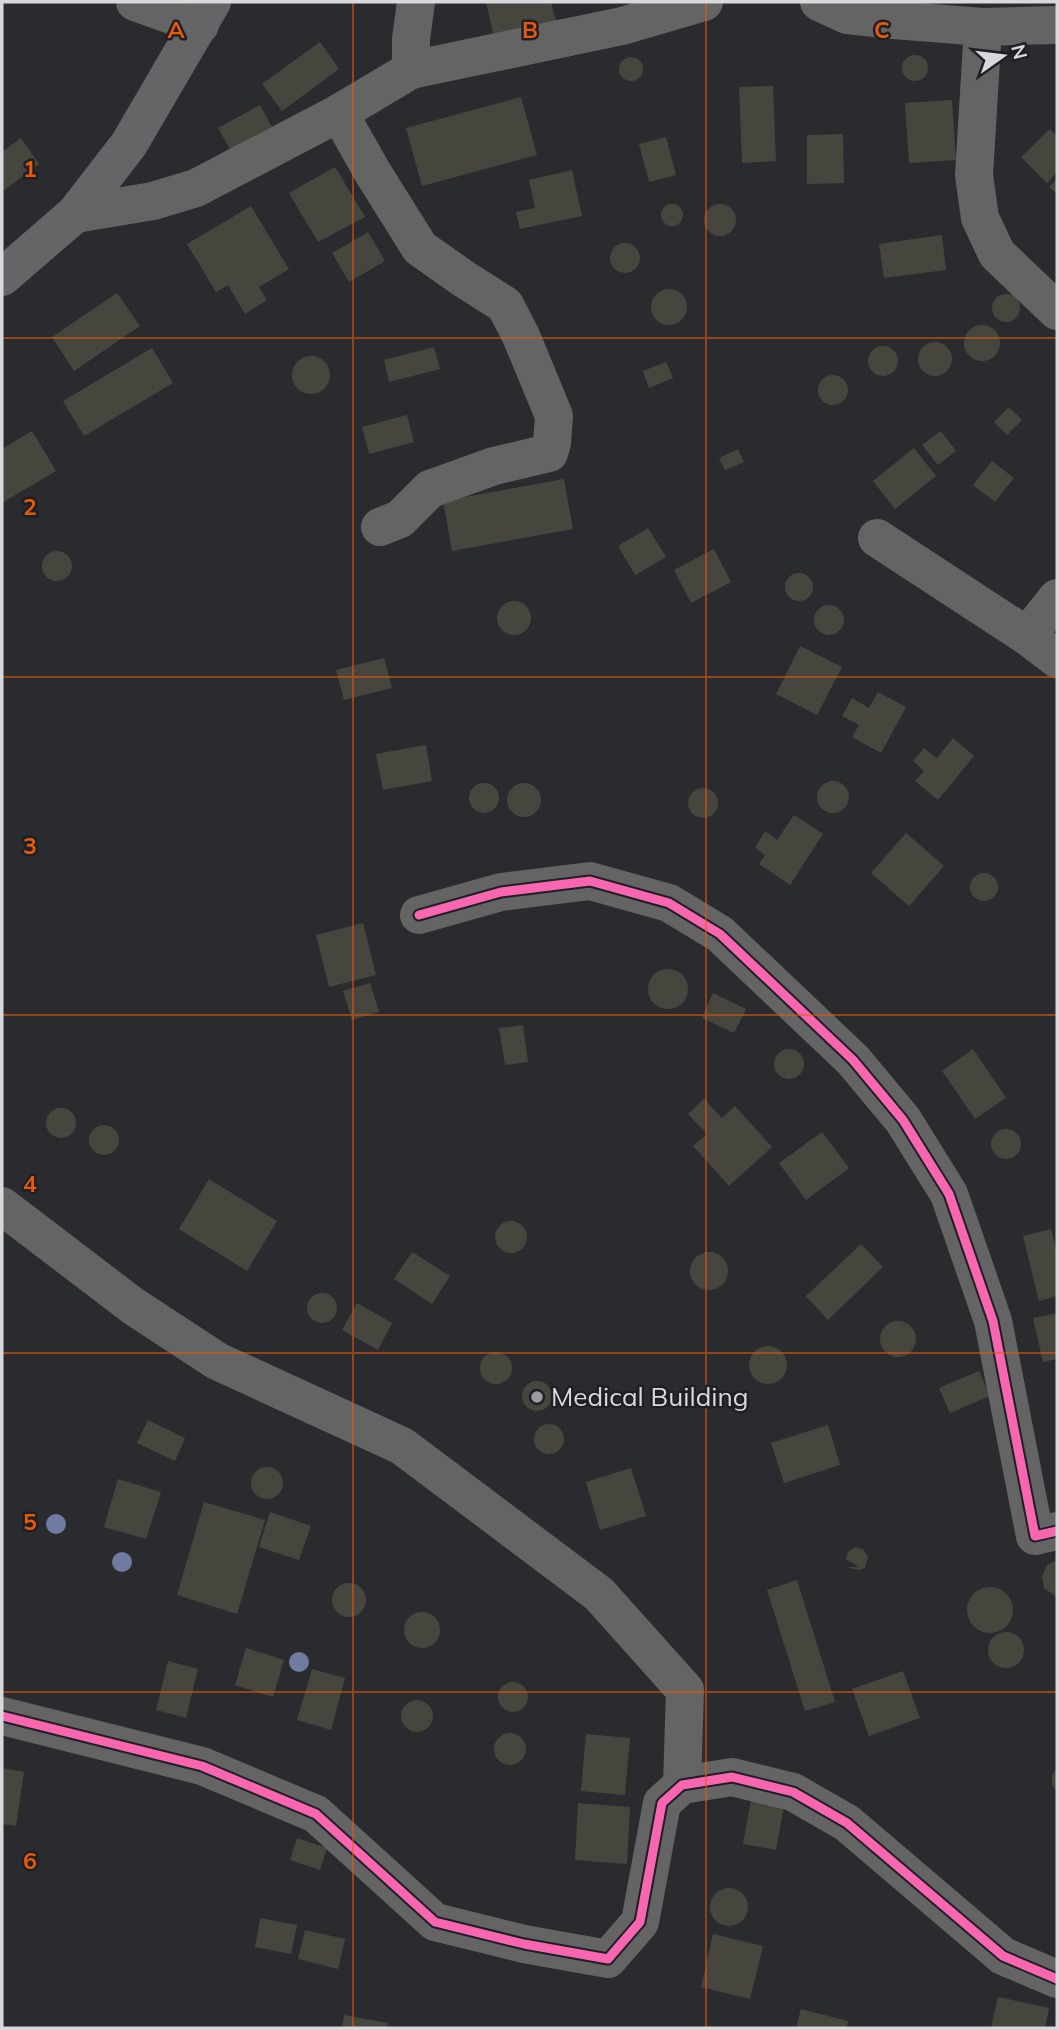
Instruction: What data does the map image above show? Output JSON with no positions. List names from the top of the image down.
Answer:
{
  "places": ["Medical Building"],
  "north": "right",
  "grid": {
    "columns": ["A", "B", "C"],
    "rows": [
      "1",
      "2",
      "3",
      "4",
      "5",
      "6"
    ]
  }
}
